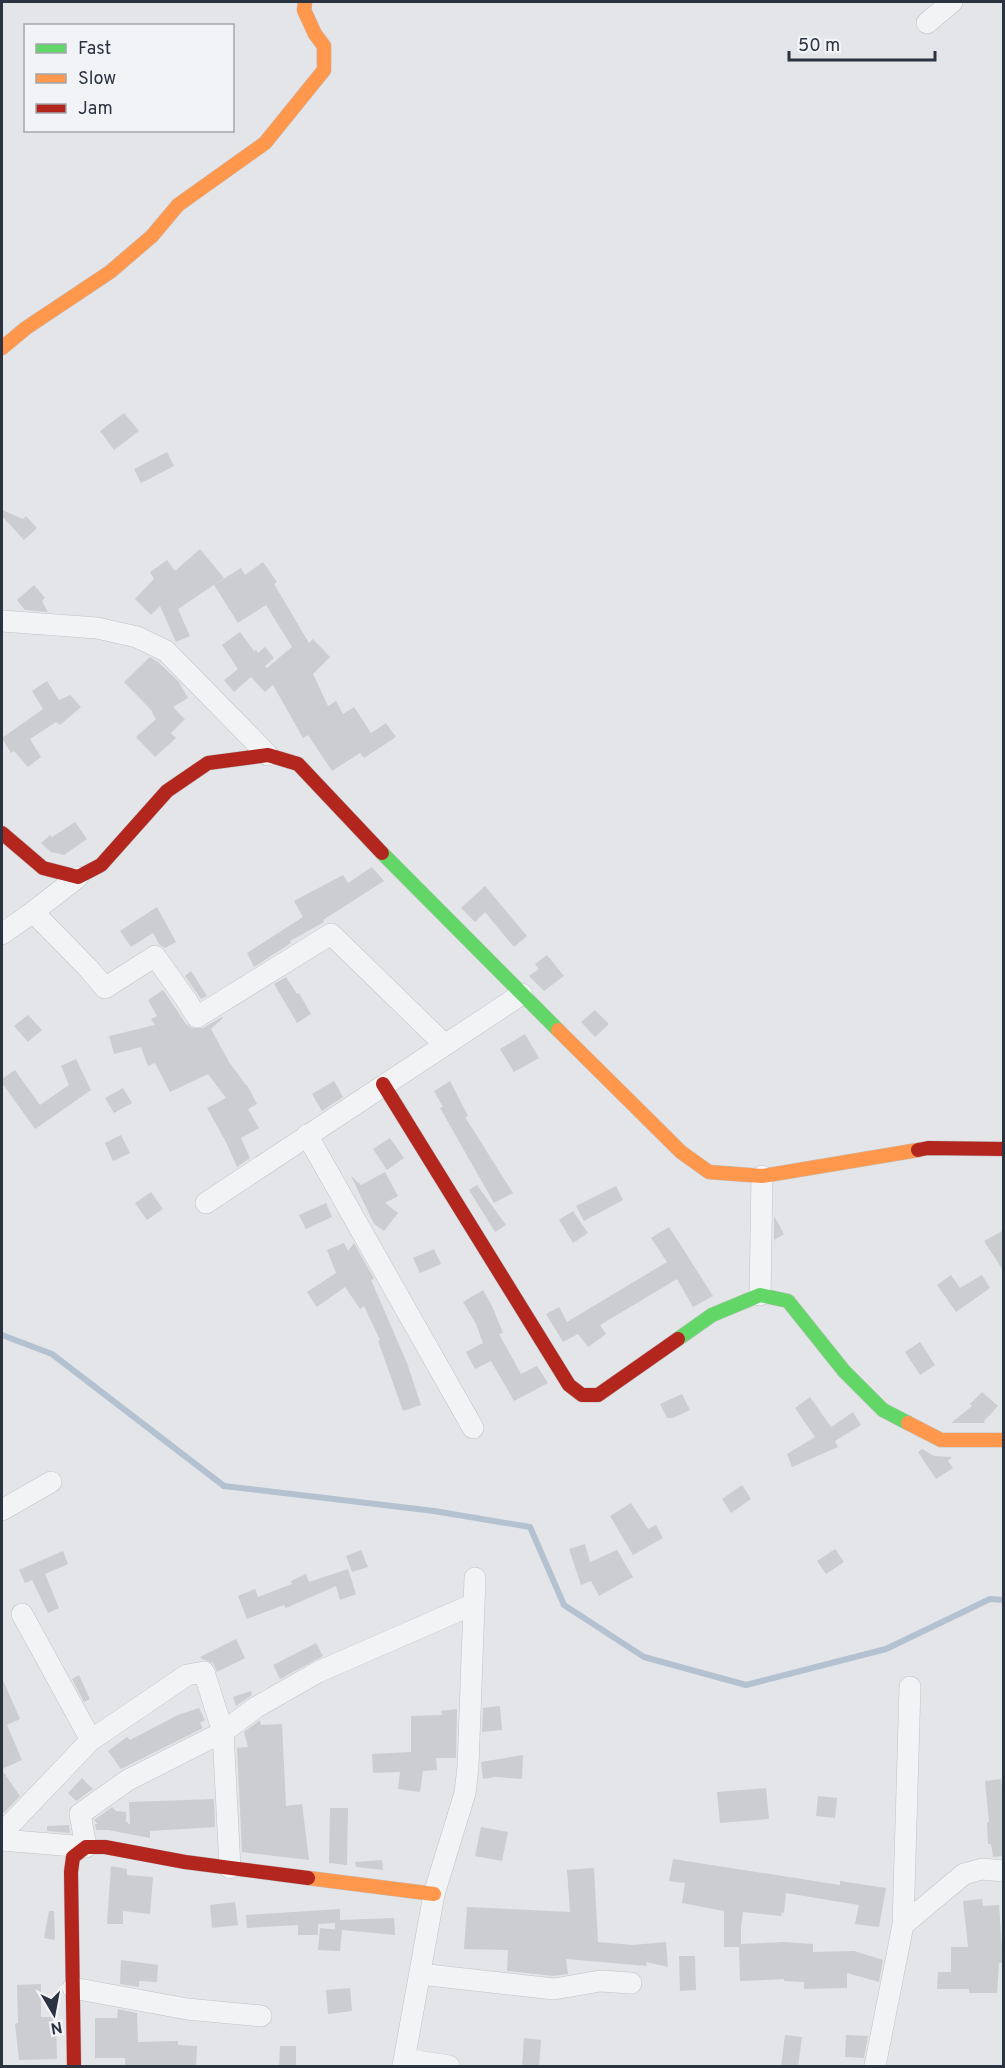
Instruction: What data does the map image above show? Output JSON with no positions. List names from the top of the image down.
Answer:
{
  "legend": ["Fast", "Slow", "Jam"],
  "scale_bar": "50 m",
  "north": "bottom"
}
